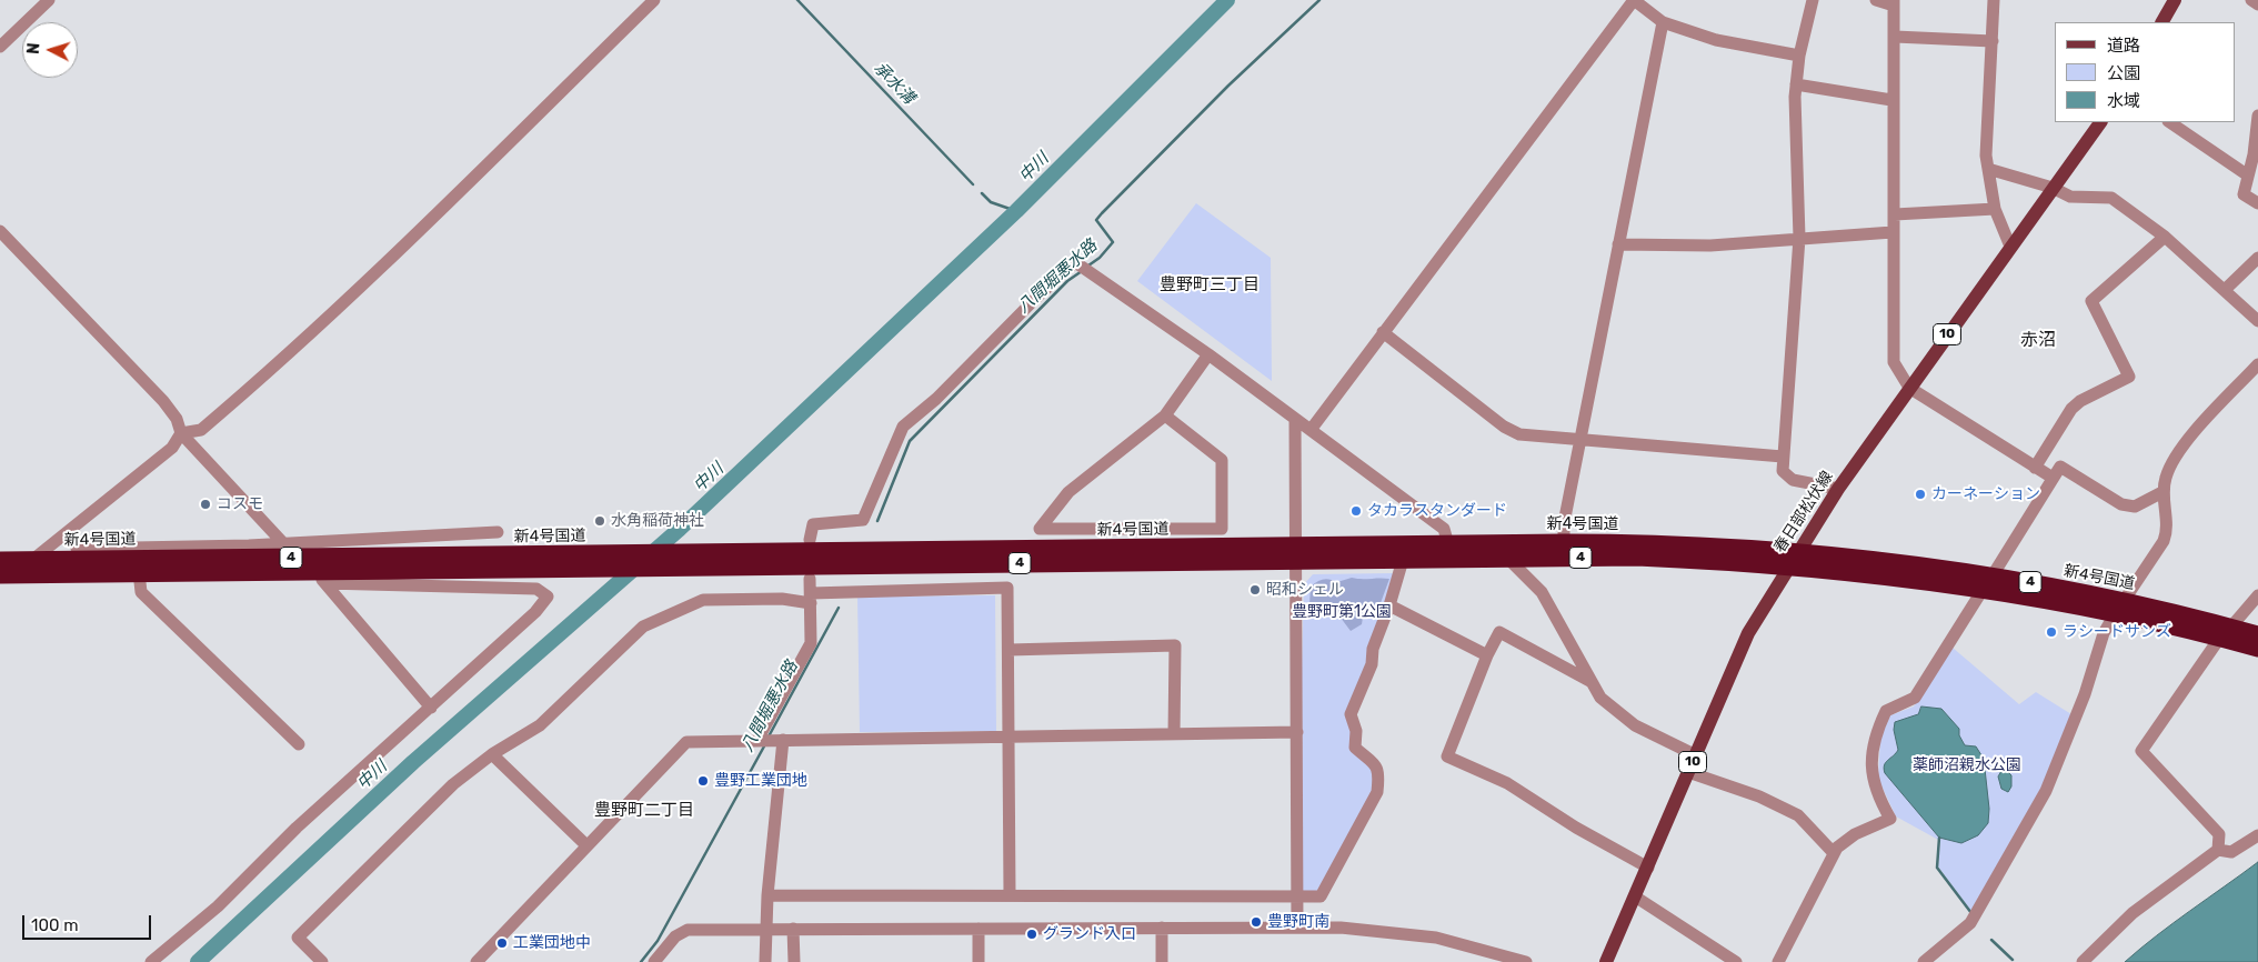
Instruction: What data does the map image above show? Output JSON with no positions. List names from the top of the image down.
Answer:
{
  "streets": {
    "highway": ["新4号国道", "4"],
    "main road": ["10", "春日部松伏線"]
  },
  "crossings": [
    ["春日部松伏線", "新4号国道"]
  ],
  "districts": ["豊野町三丁目", "赤沼", "豊野町二丁目"],
  "water": ["承水溝", "中川", "八間堀悪水路"],
  "parks": ["豊野町第1公園", "薬師沼親水公園"],
  "places": [
    "カーネーション",
    "コスモ",
    "タカラスタンダード",
    "水角稲荷神社",
    "昭和シェル",
    "ラシードサンズ",
    "豊野工業団地",
    "豊野町南",
    "グランド入口",
    "工業団地中"
  ],
  "legend": ["道路", "公園", "水域"],
  "scale_bar": "100 m",
  "north": "left"
}
